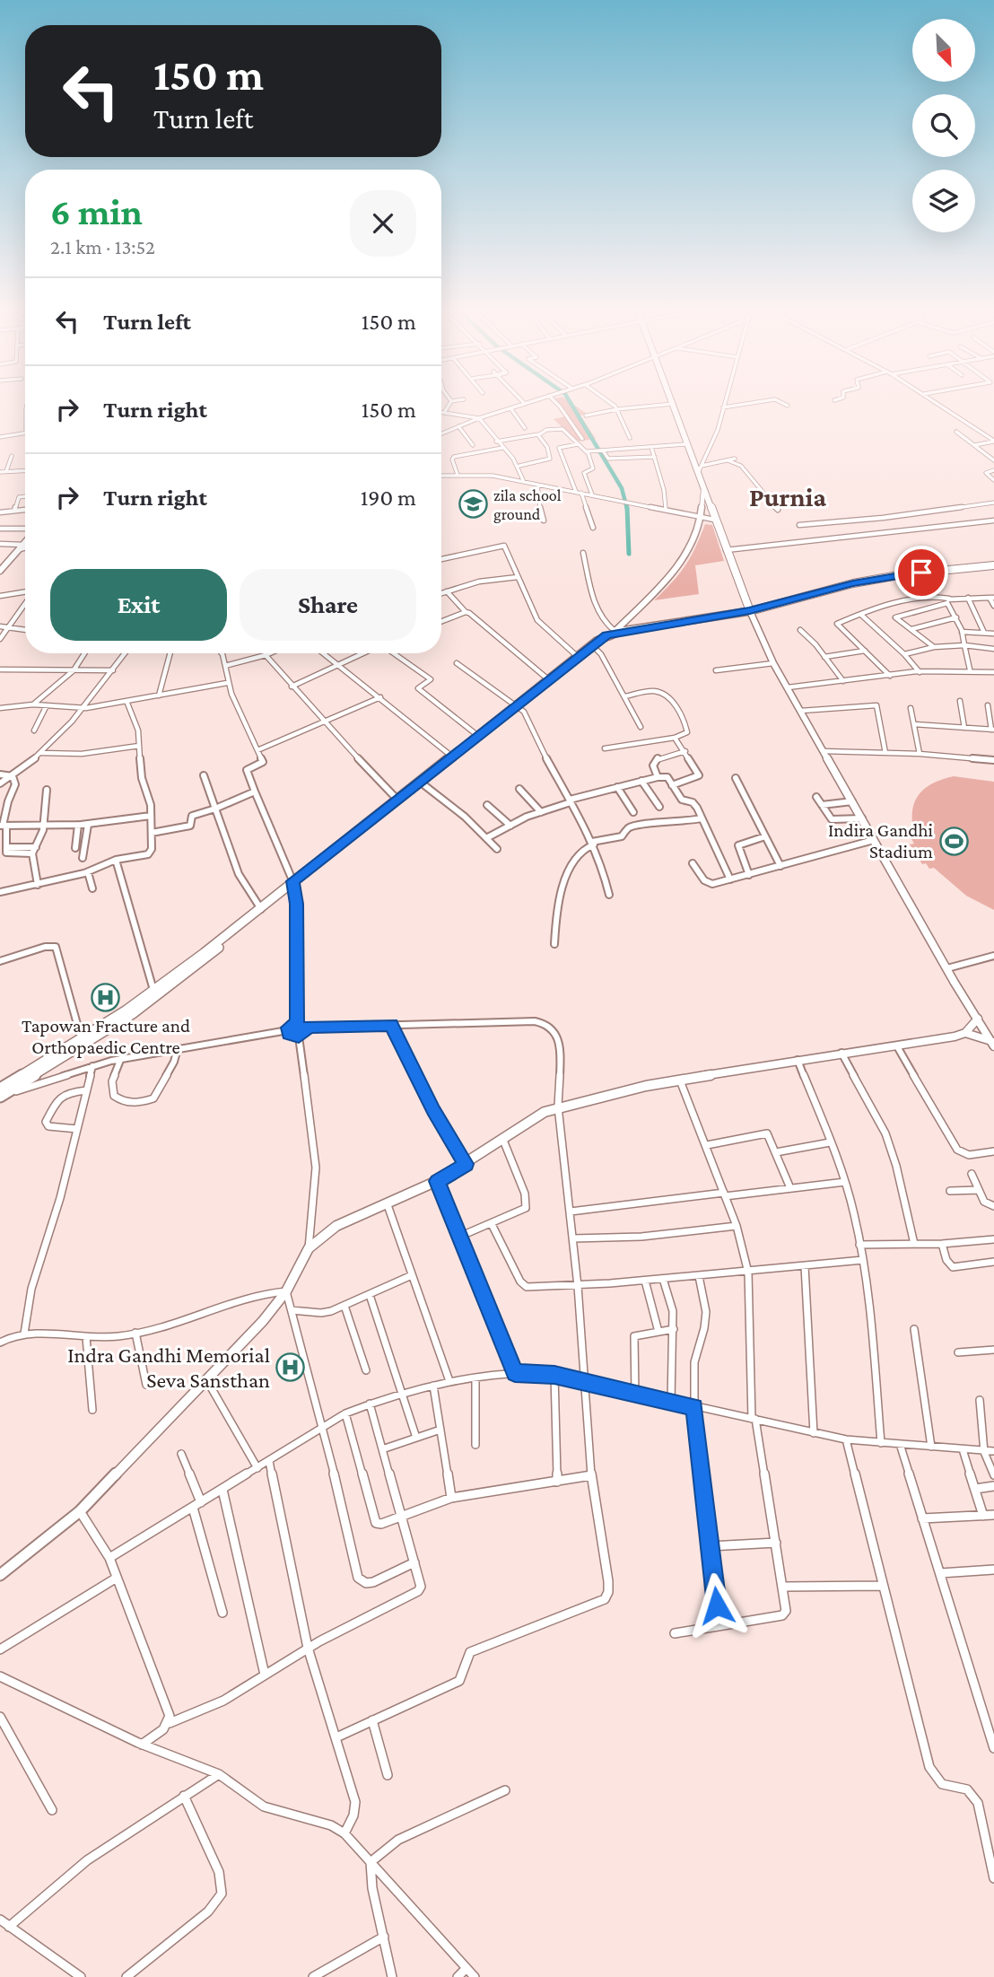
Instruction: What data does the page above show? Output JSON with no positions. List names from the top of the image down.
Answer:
{
  "districts": ["Purnia"],
  "places": {
    "school or university": ["zila school ground"],
    "sports": ["Indira Gandhi Stadium"],
    "hospital": ["Tapowan Fracture and Orthopaedic Centre", "Indra Gandhi Memorial Seva Sansthan"]
  },
  "north": "bottom right",
  "page": {
    "turn": ["150 m", "Turn left"],
    "heading": ["6 min", "2.1 km · 13:52"],
    "list": [
      {
        "name": "Turn left",
        "value": "150 m"
      },
      {
        "name": "Turn right",
        "value": "150 m"
      },
      {
        "name": "Turn right",
        "value": "190 m"
      }
    ],
    "buttons": ["Exit", "Share"]
  }
}
